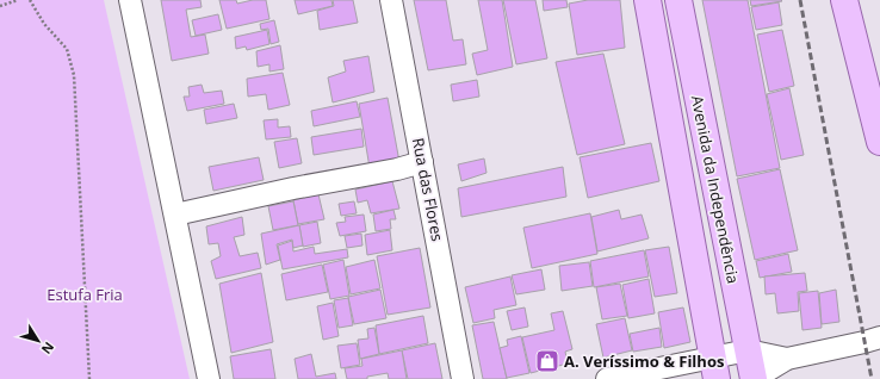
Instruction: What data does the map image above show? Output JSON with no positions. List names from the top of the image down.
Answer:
{
  "streets": {
    "main road": ["Avenida da Independência"],
    "street": ["Rua das Flores"]
  },
  "parks": ["Estufa Fria"],
  "places": {
    "shop": ["A. Veríssimo & Filhos"]
  },
  "north": "bottom right"
}
